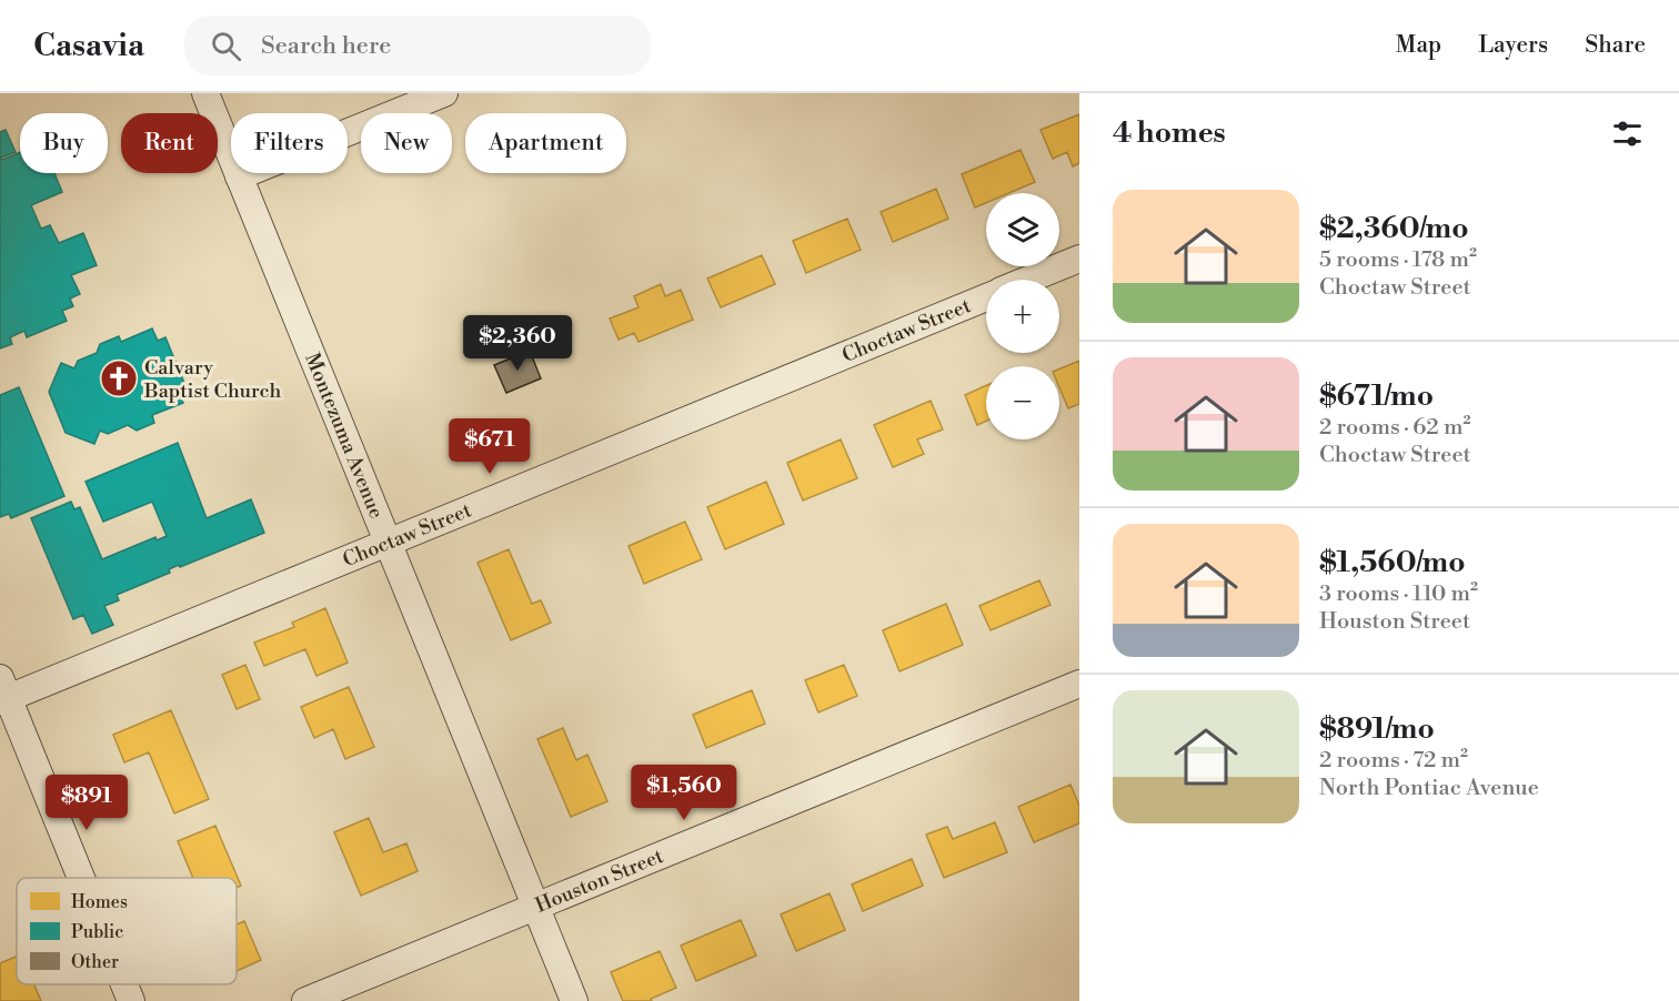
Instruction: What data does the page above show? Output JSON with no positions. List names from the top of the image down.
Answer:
{
  "streets": {
    "street": ["Choctaw Street", "Montezuma Avenue", "Houston Street"]
  },
  "crossings": [
    ["Choctaw Street", "Montezuma Avenue"],
    ["Montezuma Avenue", "Houston Street"]
  ],
  "places": {
    "church": ["Calvary Baptist Church"]
  },
  "legend": ["Homes", "Public", "Other"],
  "page": {
    "header": "Casavia",
    "search": "Search here",
    "nav": ["Map", "Layers", "Share"],
    "heading": "4 homes",
    "chip": [
      "Buy",
      "Rent",
      "Filters",
      "New",
      "Apartment"
    ],
    "list": [
      {
        "name": "$2,360/mo",
        "note": "5 rooms · 178 m² · Choctaw Street"
      },
      {
        "name": "$671/mo",
        "note": "2 rooms · 62 m² · Choctaw Street"
      },
      {
        "name": "$1,560/mo",
        "note": "3 rooms · 110 m² · Houston Street"
      },
      {
        "name": "$891/mo",
        "note": "2 rooms · 72 m² · North Pontiac Avenue"
      }
    ],
    "map_buttons": ["+", "−"],
    "price": [
      "$2,360",
      "$671",
      "$1,560",
      "$891"
    ]
  }
}
